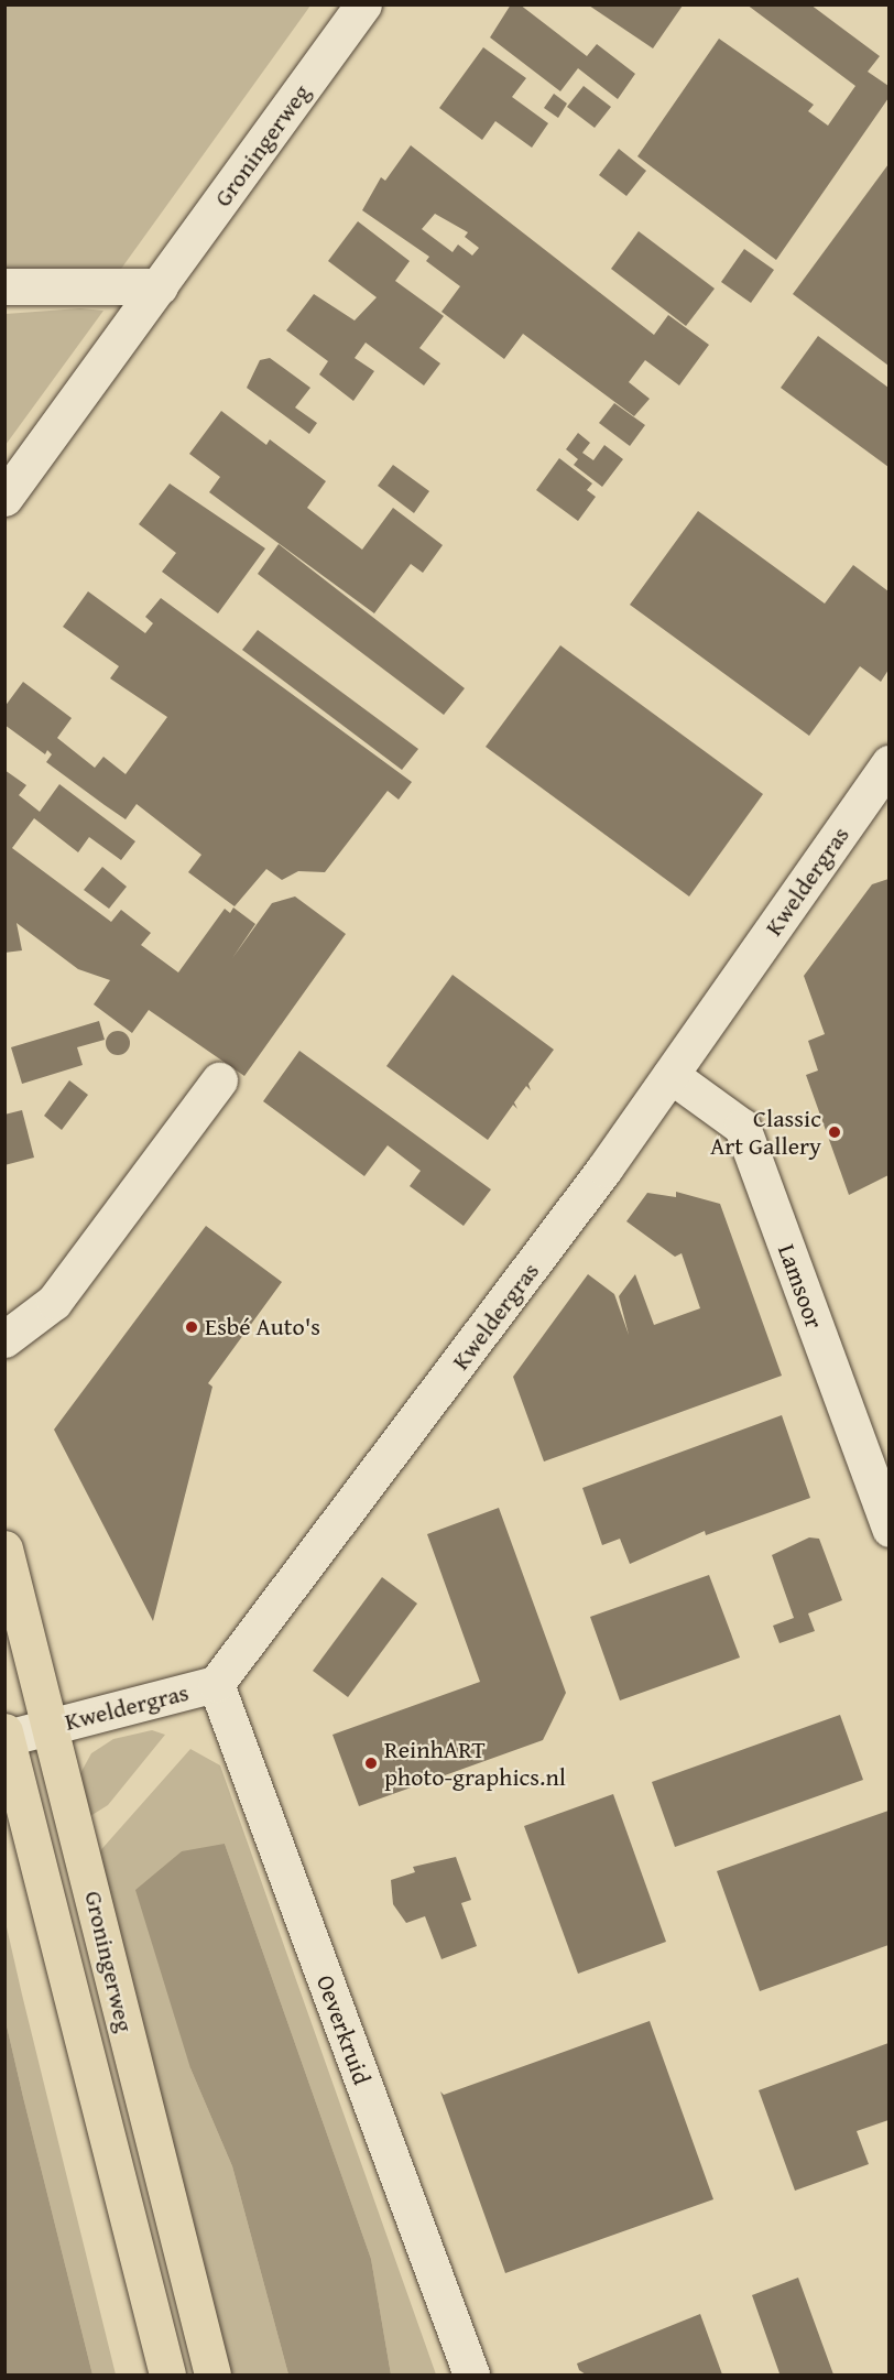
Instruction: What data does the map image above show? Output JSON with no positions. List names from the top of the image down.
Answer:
{
  "streets": {
    "main road": ["Groningerweg"],
    "street": ["Kweldergras", "Lamsoor", "Oeverkruid"]
  },
  "crossings": [
    ["Groningerweg", "Kweldergras"],
    ["Kweldergras", "Lamsoor"],
    ["Kweldergras", "Oeverkruid"]
  ],
  "places": ["Classic Art Gallery", "Esbé Auto's", "ReinhART photo-graphics.nl"]
}
